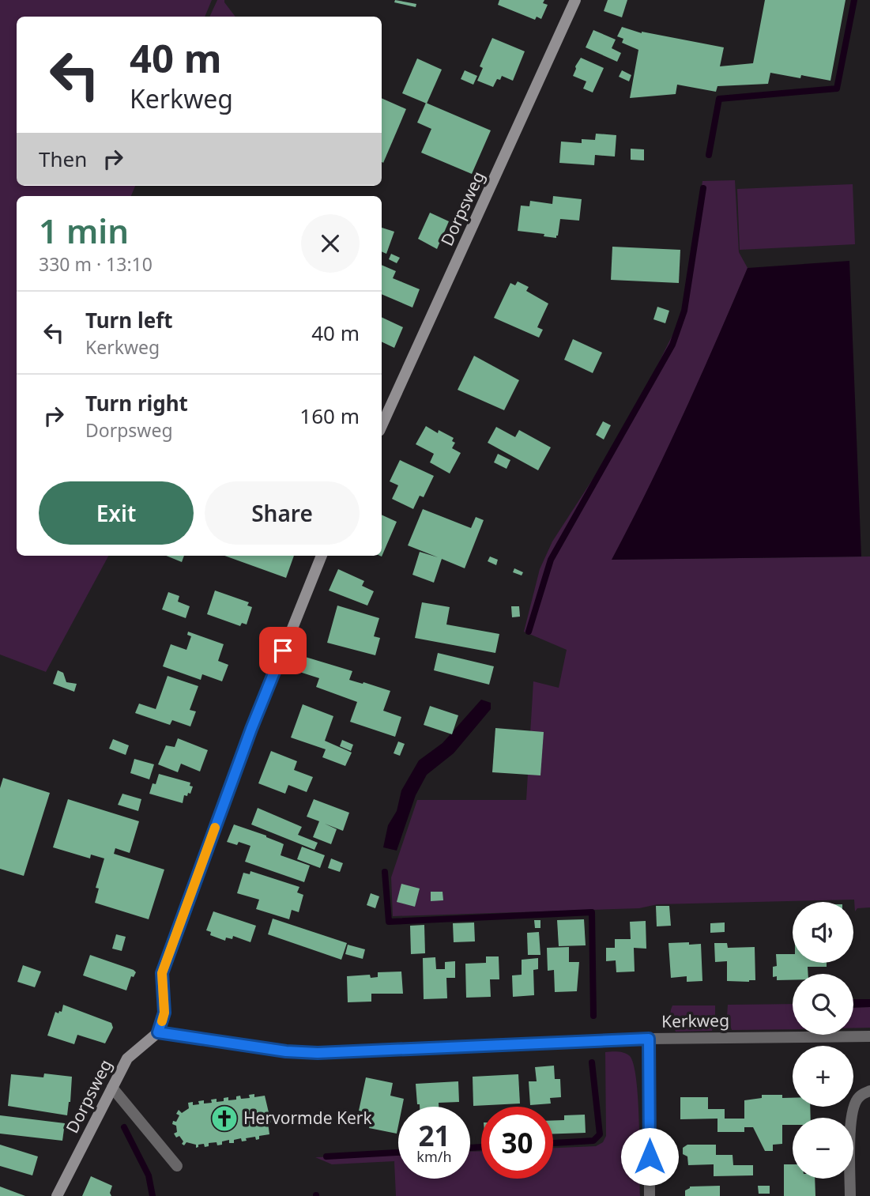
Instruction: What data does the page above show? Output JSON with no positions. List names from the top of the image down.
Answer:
{
  "streets": {
    "street": ["Dorpsweg", "Kerkweg"]
  },
  "crossings": [
    ["Dorpsweg", "Kerkweg"]
  ],
  "places": {
    "church": ["Hervormde Kerk"]
  },
  "page": {
    "turn": ["40 m", "Kerkweg"],
    "then": "Then",
    "heading": ["1 min", "330 m · 13:10"],
    "list": [
      {
        "name": "Turn left",
        "note": "Kerkweg",
        "value": "40 m"
      },
      {
        "name": "Turn right",
        "note": "Dorpsweg",
        "value": "160 m"
      }
    ],
    "buttons": ["Exit", "Share"],
    "map_buttons": ["+", "−"],
    "speed": "21 km/h",
    "limit": "30"
  }
}
